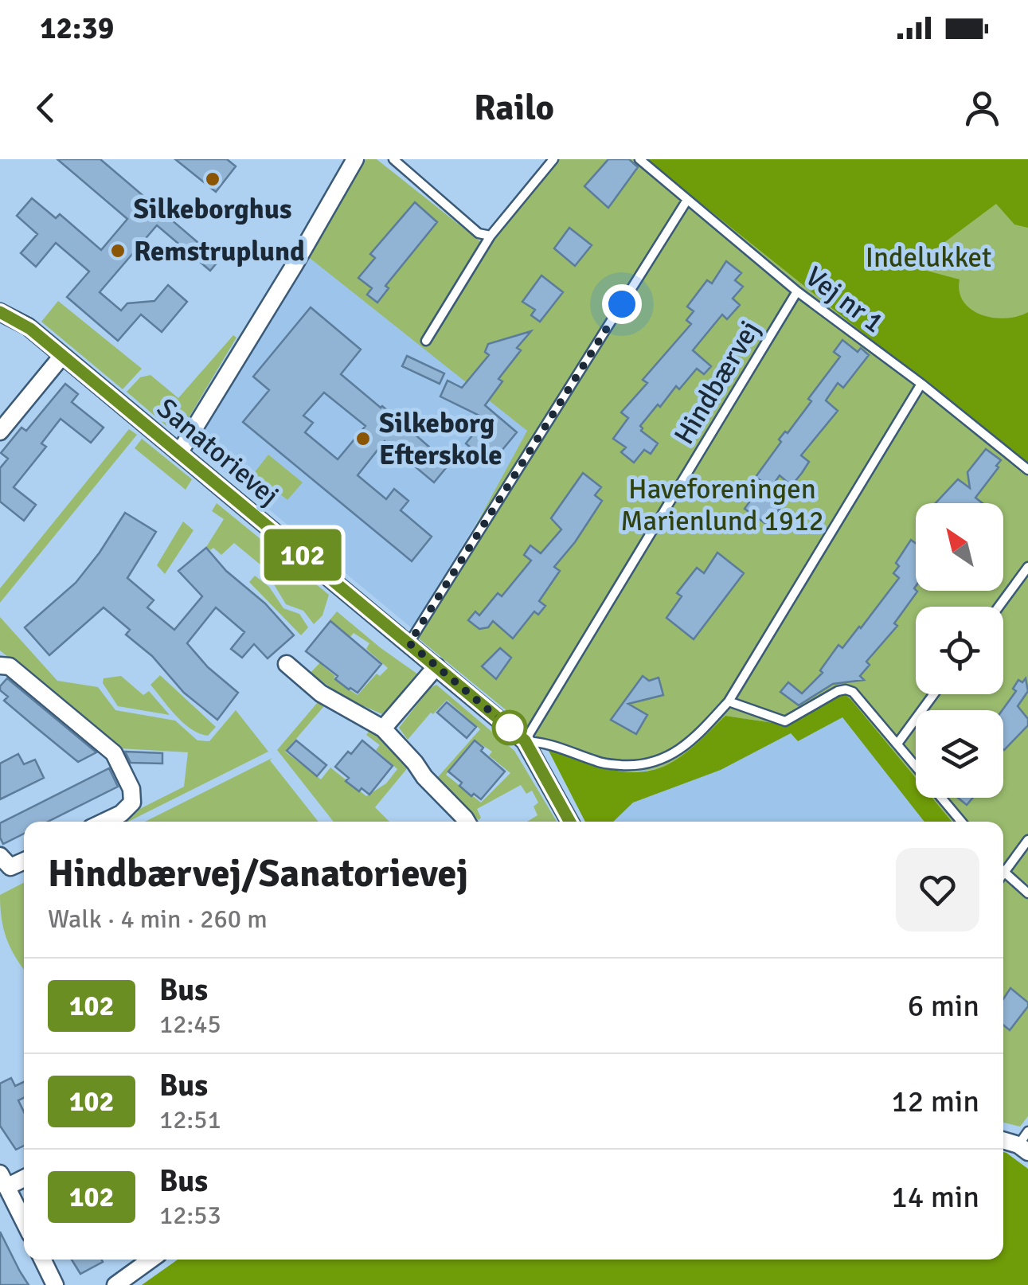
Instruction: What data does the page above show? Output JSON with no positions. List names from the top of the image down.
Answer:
{
  "streets": {
    "street": ["Sanatorievej"],
    "lane": ["Vej nr 1", "Hindbærvej"]
  },
  "crossings": [
    ["Vej nr 1", "Hindbærvej"],
    ["Hindbærvej", "Sanatorievej"]
  ],
  "parks": ["Indelukket", "Haveforeningen Marienlund 1912"],
  "places": ["Silkeborghus", "Remstruplund", "Silkeborg Efterskole"],
  "lines": ["bus line 102"],
  "north": "top left",
  "page": {
    "status": "12:39",
    "header": "Railo",
    "on_map": "102",
    "heading": ["Hindbærvej/Sanatorievej", "Walk · 4 min · 260 m"],
    "list": [
      {
        "mark": "102",
        "name": "Bus",
        "note": "12:45",
        "value": "6 min"
      },
      {
        "mark": "102",
        "name": "Bus",
        "note": "12:51",
        "value": "12 min"
      },
      {
        "mark": "102",
        "name": "Bus",
        "note": "12:53",
        "value": "14 min"
      }
    ]
  }
}
